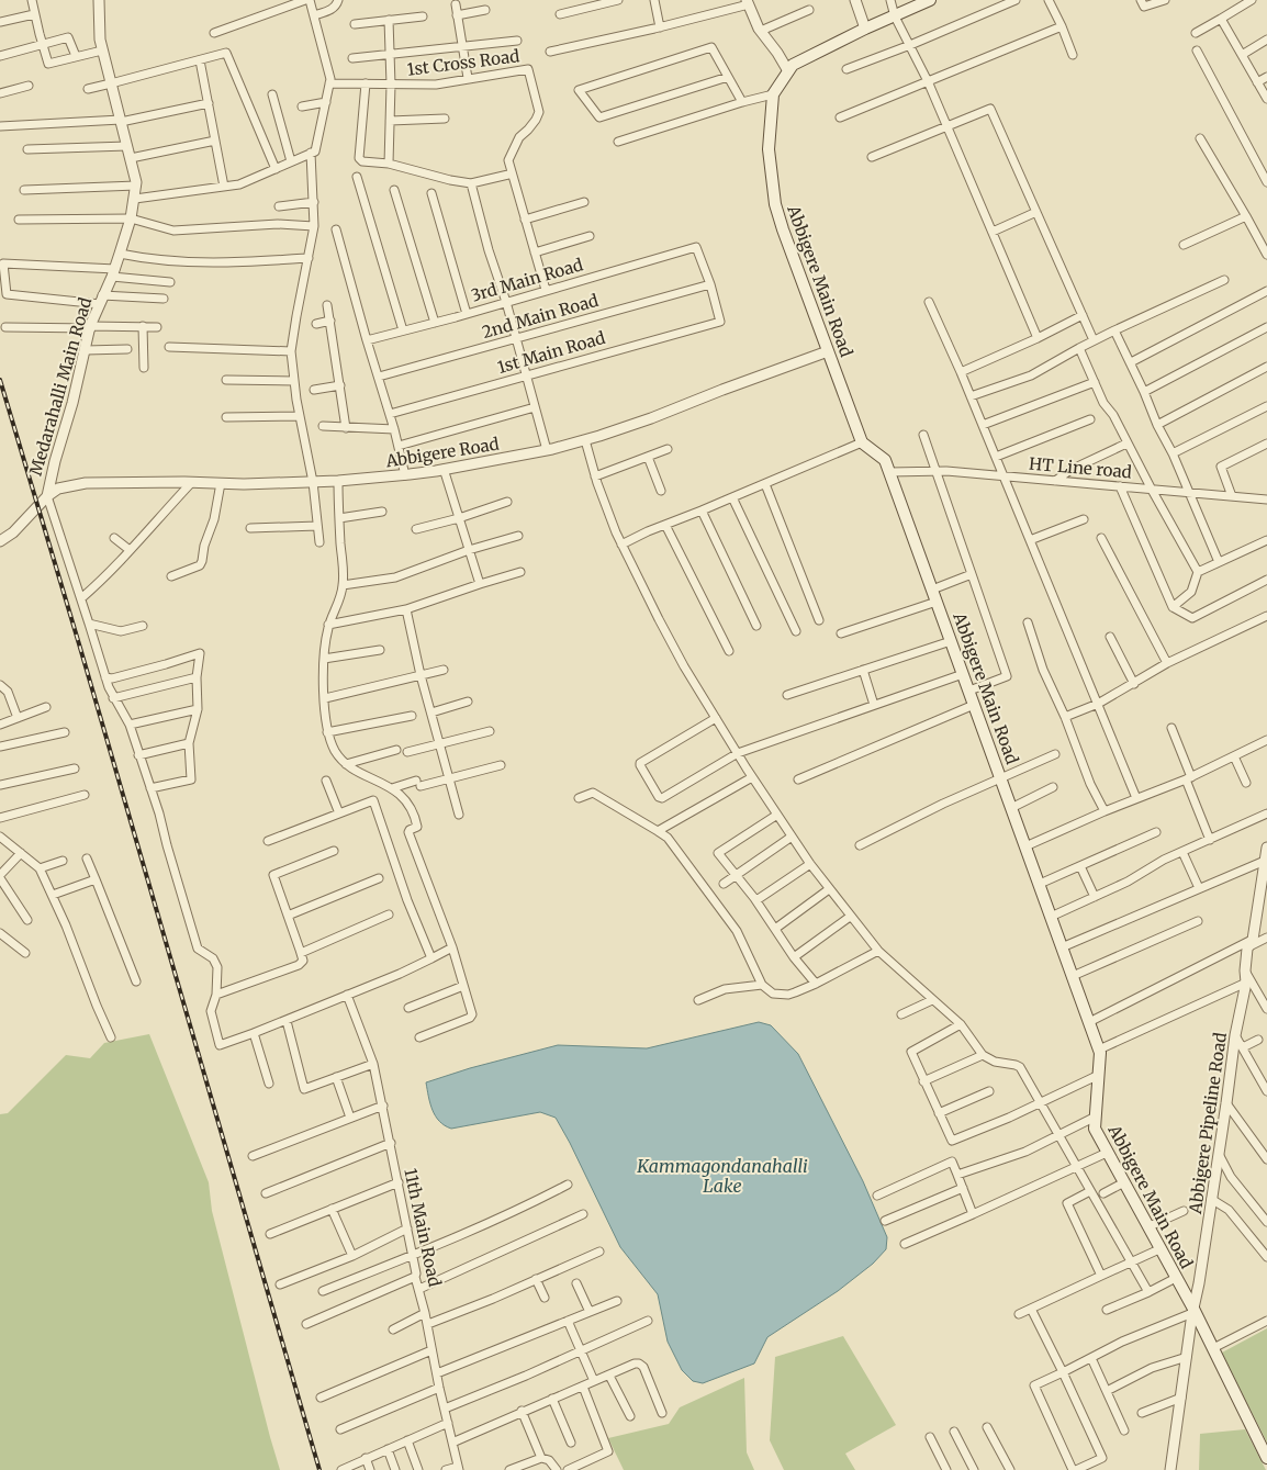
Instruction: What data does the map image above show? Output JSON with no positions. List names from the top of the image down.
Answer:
{
  "streets": {
    "main road": ["Abbigere Main Road"],
    "street": [
      "1st Cross Road",
      "3rd Main Road",
      "2nd Main Road",
      "1st Main Road",
      "Medarahalli Main Road",
      "Abbigere Road",
      "HT Line road",
      "Abbigere Pipeline Road",
      "11th Main Road"
    ]
  },
  "crossings": [
    ["1st Cross Road", "3rd Main Road"],
    ["3rd Main Road", "2nd Main Road"],
    ["3rd Main Road", "1st Main Road"],
    ["Abbigere Main Road", "Abbigere Road"],
    ["Abbigere Main Road", "HT Line road"],
    ["Abbigere Main Road", "Abbigere Pipeline Road"],
    ["2nd Main Road", "1st Main Road"],
    ["Medarahalli Main Road", "Abbigere Road"]
  ],
  "water": ["Kammagondanahalli Lake"]
}
